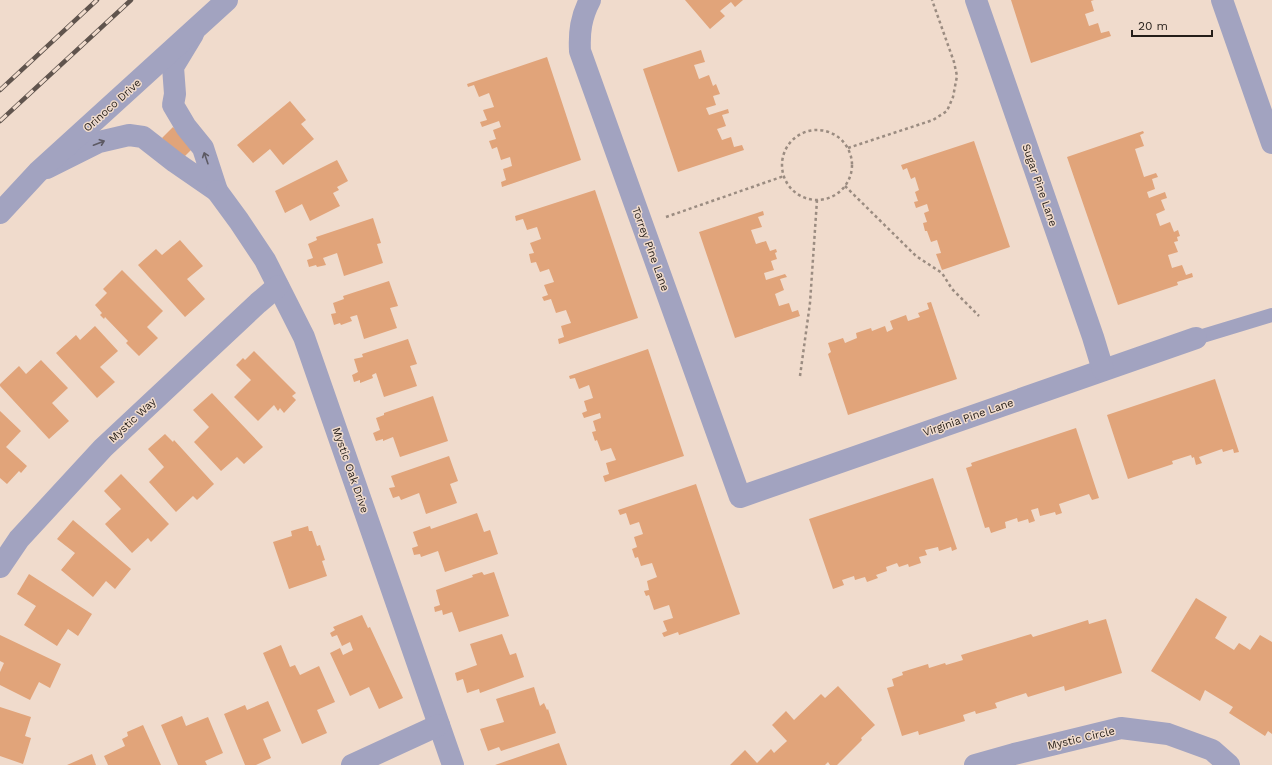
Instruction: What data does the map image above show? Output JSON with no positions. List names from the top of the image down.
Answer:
{
  "streets": {
    "street": [
      "Orinoco Drive",
      "Sugar Pine Lane",
      "Torrey Pine Lane",
      "Virginia Pine Lane",
      "Mystic Way",
      "Mystic Oak Drive",
      "Mystic Circle"
    ]
  },
  "crossings": [
    ["Orinoco Drive", "Mystic Oak Drive"],
    ["Sugar Pine Lane", "Virginia Pine Lane"],
    ["Torrey Pine Lane", "Virginia Pine Lane"],
    ["Mystic Way", "Mystic Oak Drive"]
  ],
  "scale_bar": "20 m"
}
